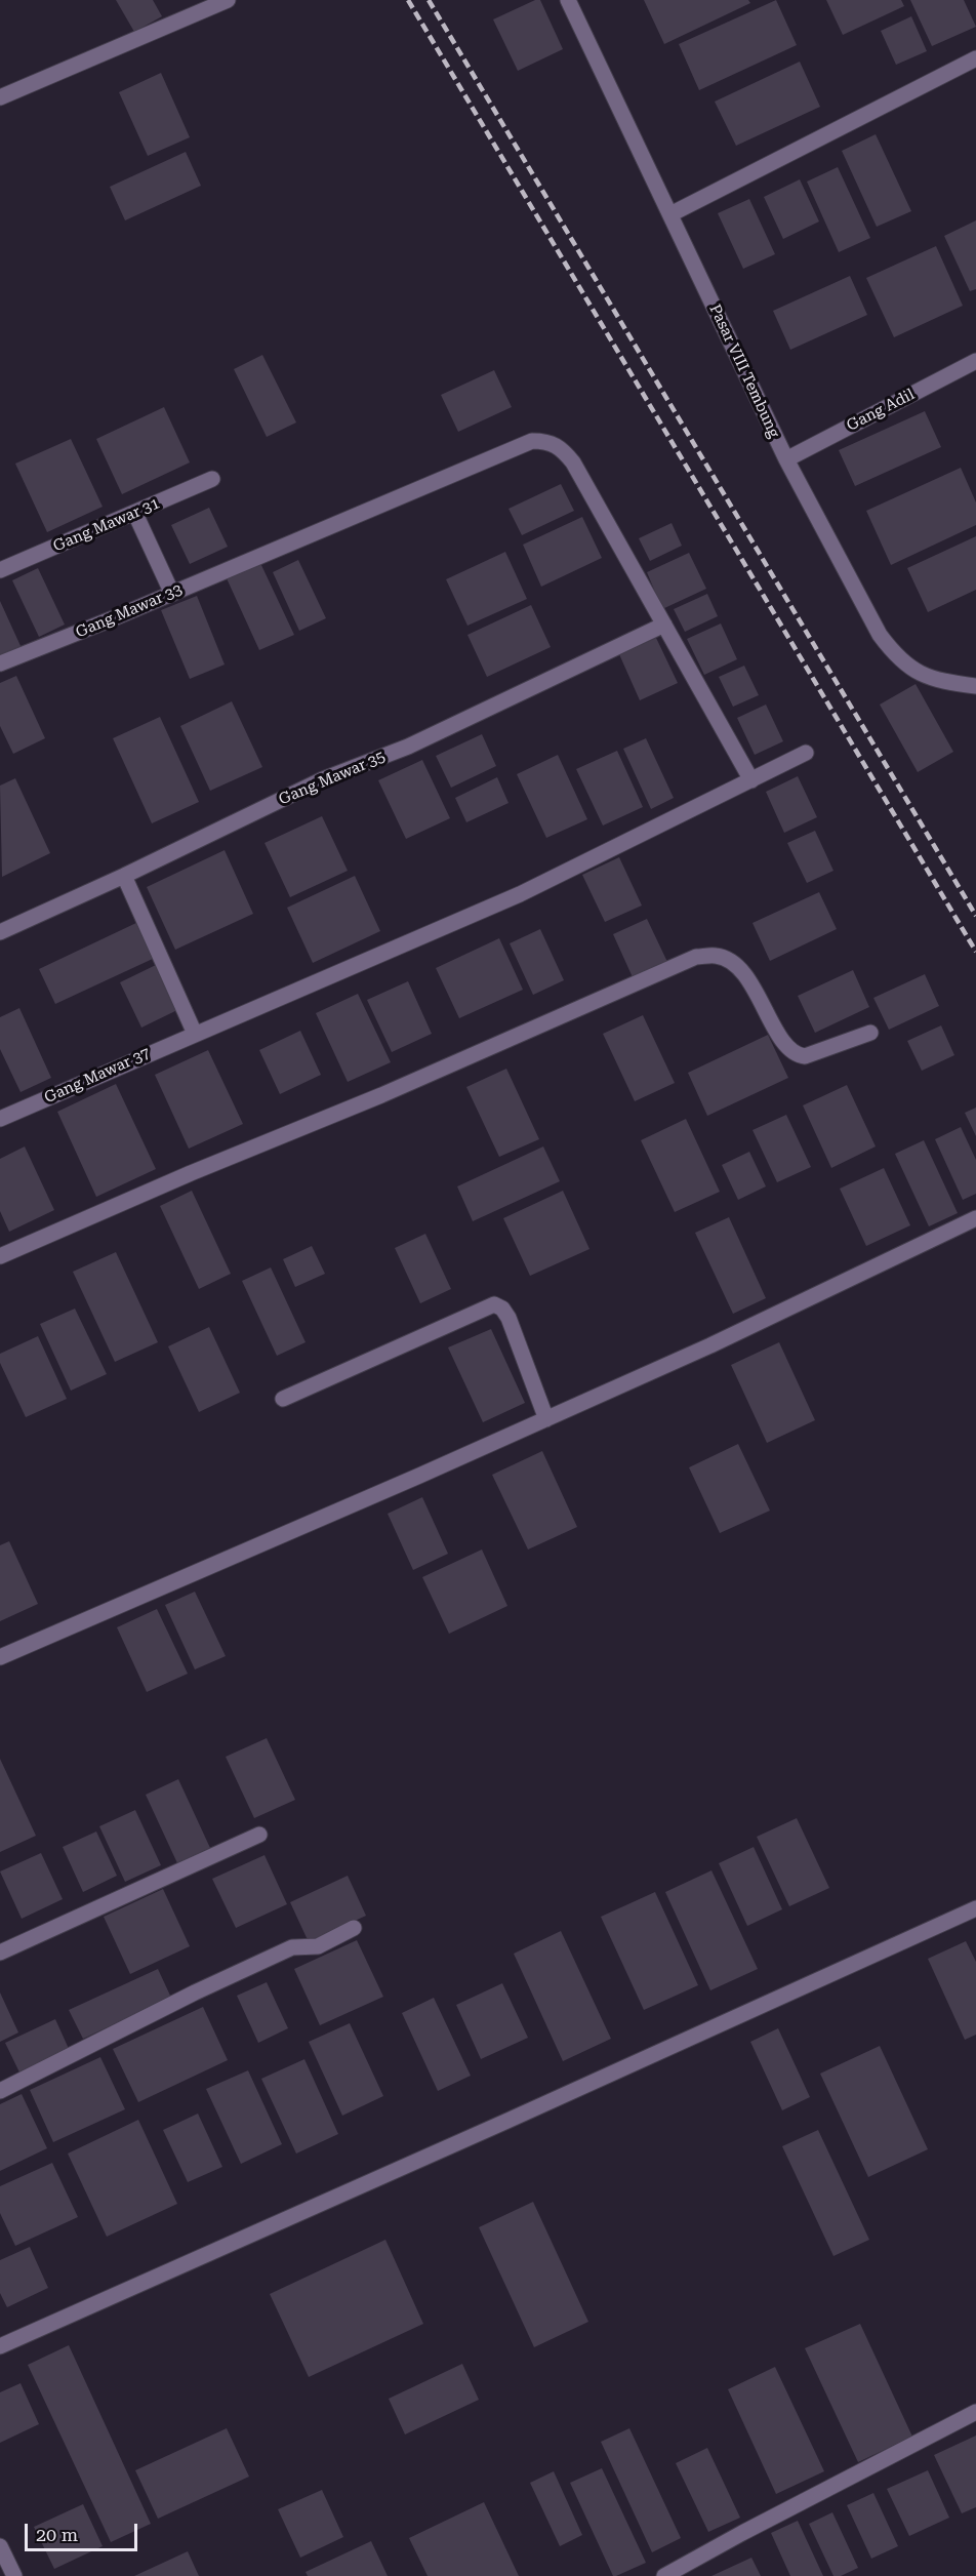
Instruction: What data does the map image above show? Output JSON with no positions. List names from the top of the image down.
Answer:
{
  "streets": {
    "street": [
      "Pasar VIII Tembung",
      "Gang Adil",
      "Gang Mawar 31",
      "Gang Mawar 33",
      "Gang Mawar 35",
      "Gang Mawar 37"
    ]
  },
  "crossings": [
    ["Pasar VIII Tembung", "Gang Adil"],
    ["Gang Mawar 33", "Gang Mawar 35"]
  ],
  "scale_bar": "20 m"
}
